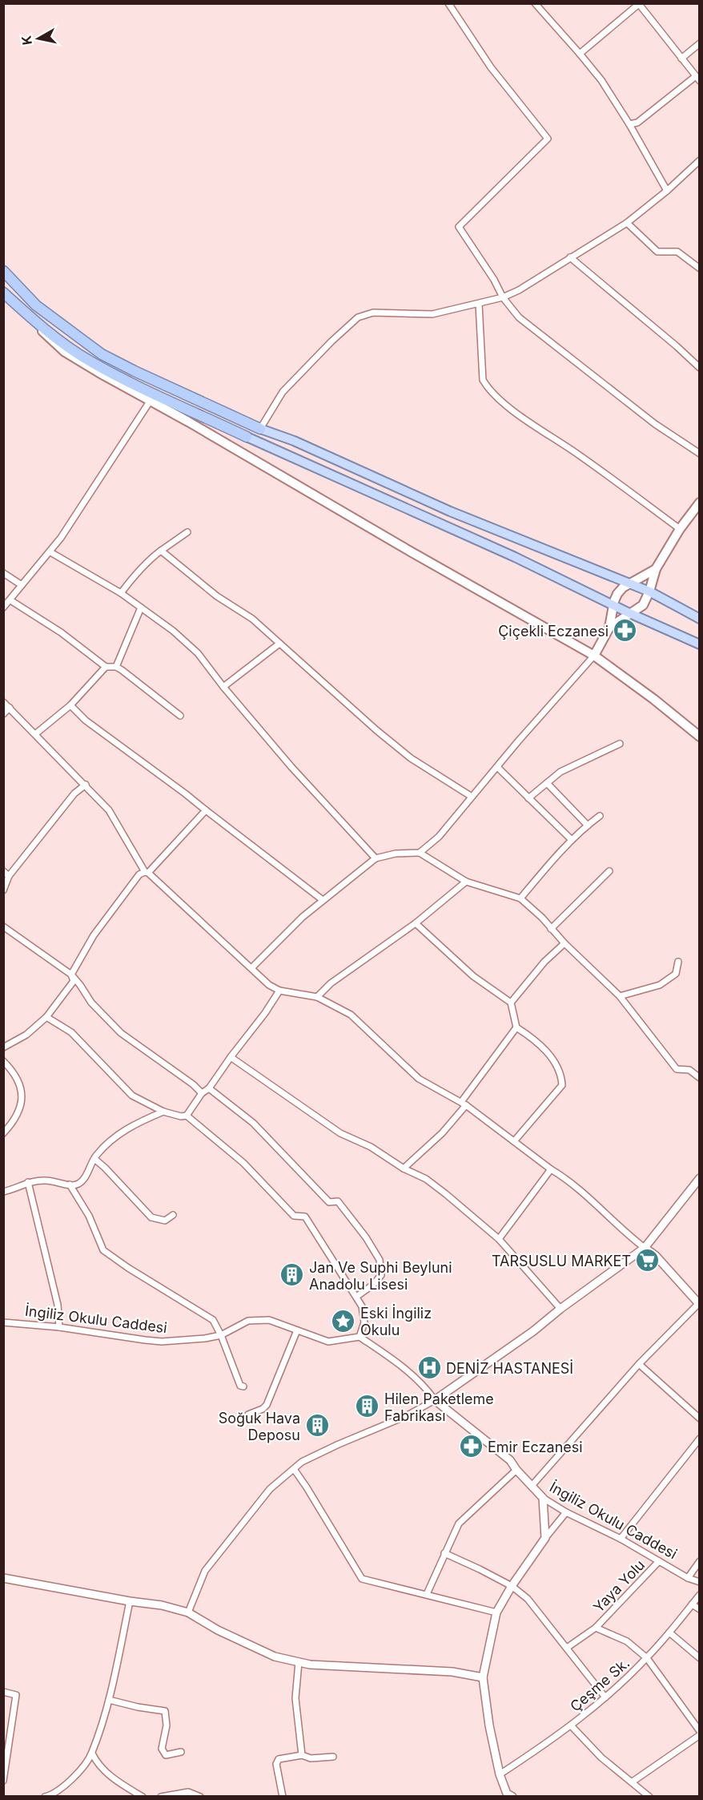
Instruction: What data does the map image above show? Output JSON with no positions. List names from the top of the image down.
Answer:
{
  "streets": {
    "street": ["İngiliz Okulu Caddesi", "Yaya Yolu", "Çeşme Sk."]
  },
  "crossings": [
    ["İngiliz Okulu Caddesi", "Yaya Yolu"]
  ],
  "places": {
    "pharmacy": ["Çiçekli Eczanesi", "Emir Eczanesi"],
    "supermarket": ["TARSUSLU MARKET"],
    "building": ["Jan Ve Suphi Beyluni Anadolu Lisesi", "Hilen Paketleme Fabrikası", "Soğuk Hava Deposu"],
    "place": ["Eski İngiliz Okulu"],
    "hospital": ["DENİZ HASTANESİ"]
  },
  "north": "left"
}
